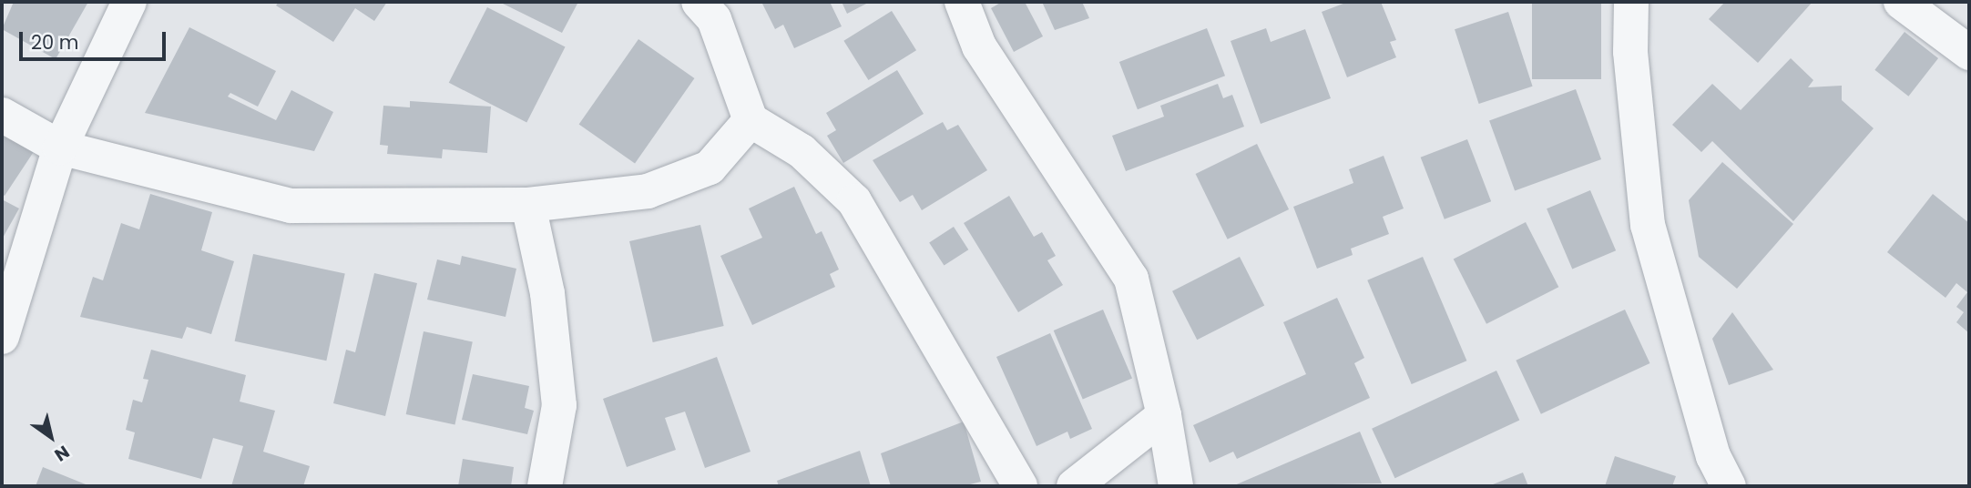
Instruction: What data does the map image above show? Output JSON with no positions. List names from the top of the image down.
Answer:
{
  "scale_bar": "20 m",
  "north": "bottom right"
}
